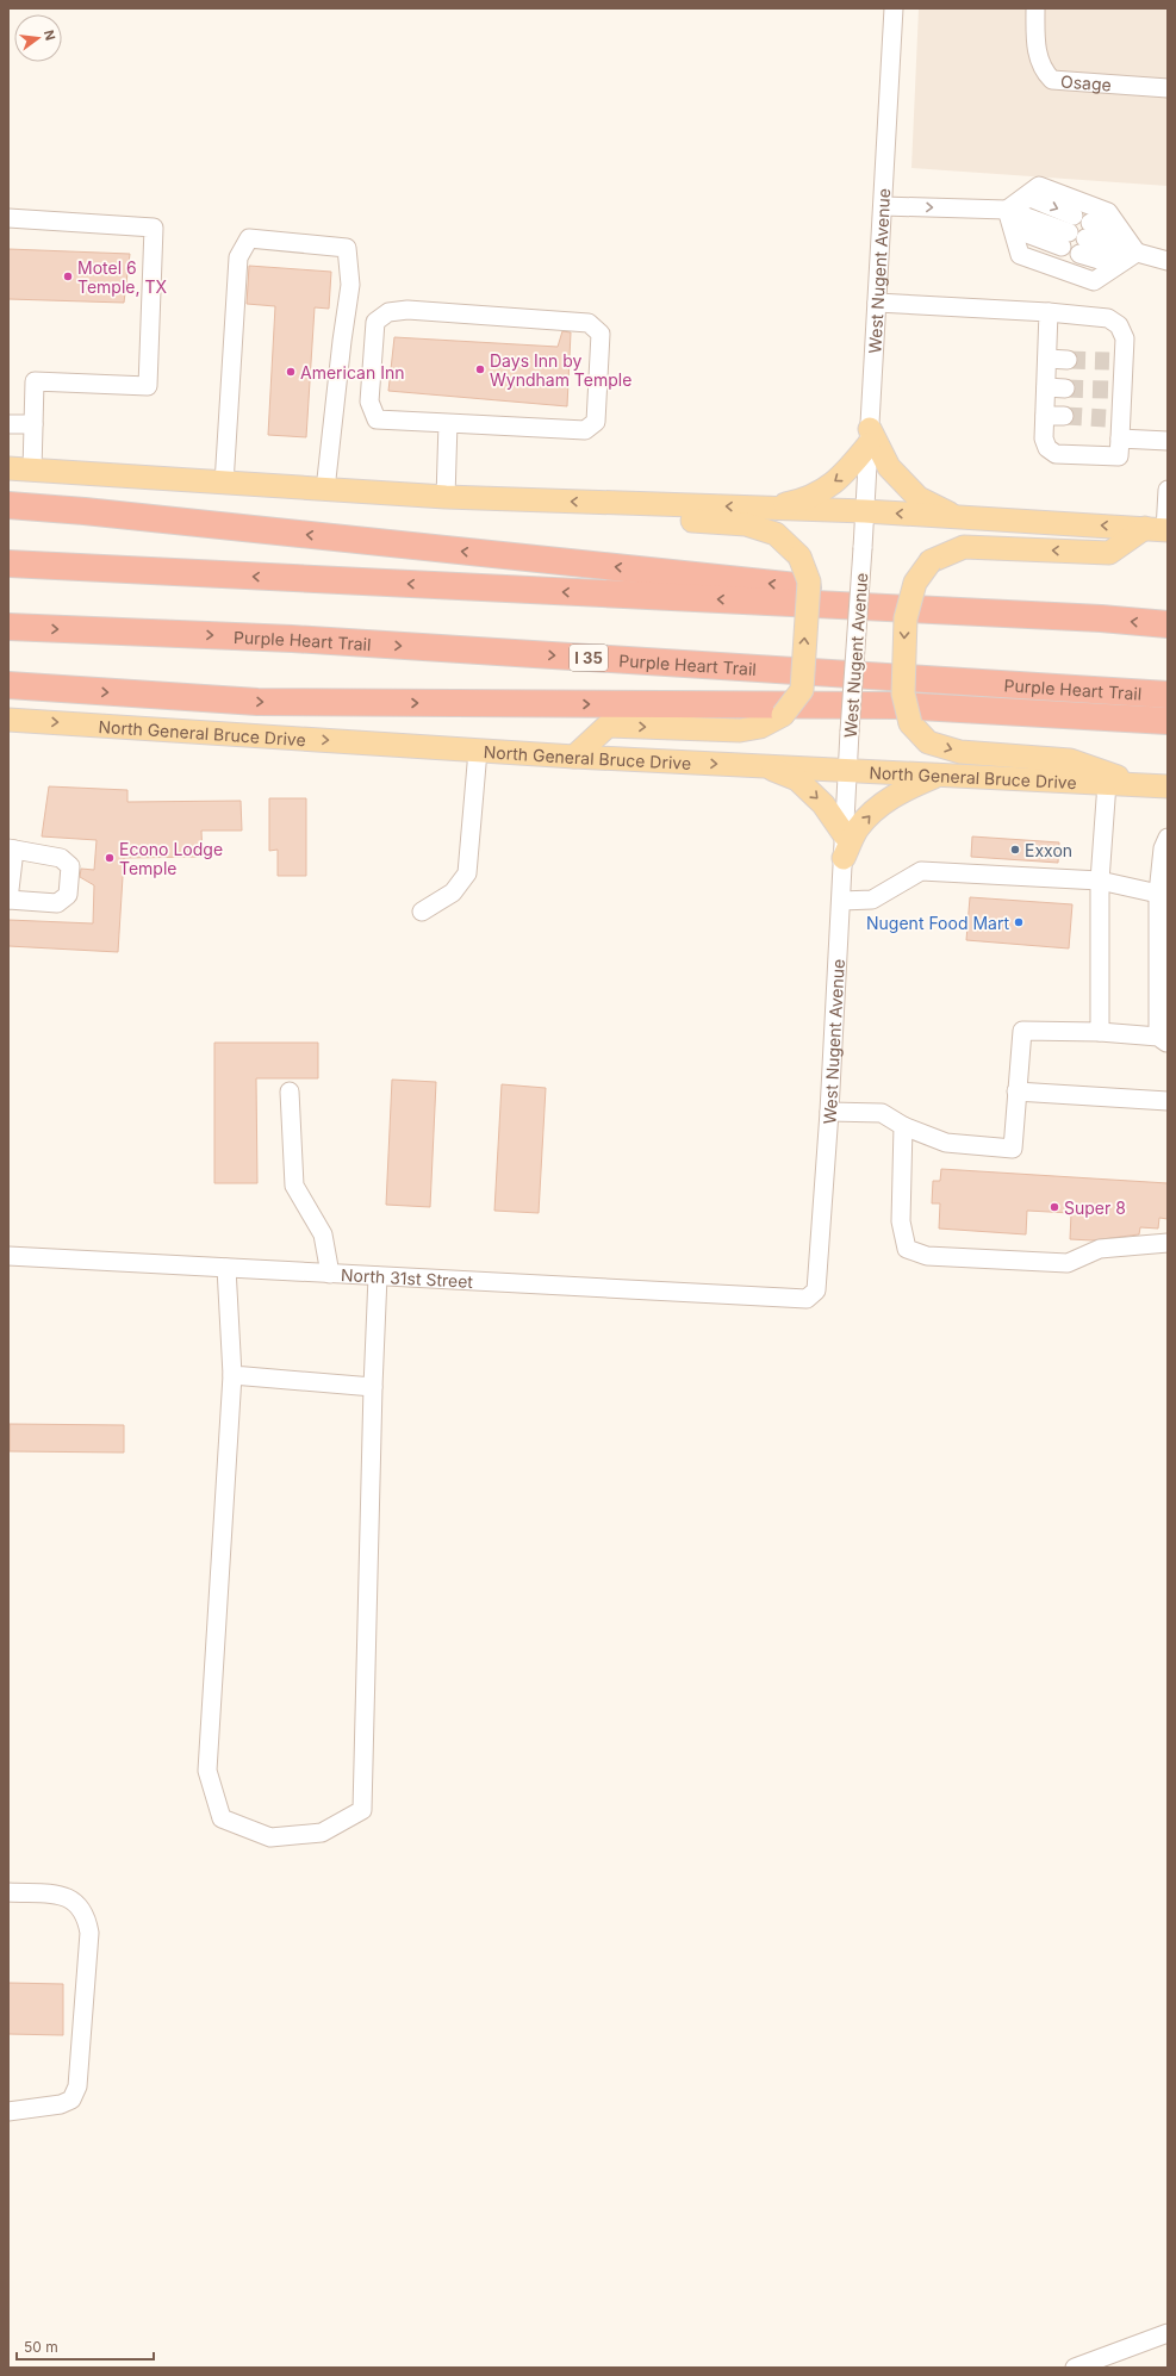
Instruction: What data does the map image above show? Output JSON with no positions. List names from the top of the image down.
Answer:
{
  "streets": {
    "highway": ["Purple Heart Trail", "I 35"],
    "main road": ["North General Bruce Drive"],
    "street": ["Osage", "West Nugent Avenue", "North 31st Street"]
  },
  "crossings": [
    ["West Nugent Avenue", "North General Bruce Drive"],
    ["West Nugent Avenue", "North 31st Street"]
  ],
  "one_way": ["North General Bruce Drive"],
  "places": [
    "Motel 6 Temple, TX",
    "Days Inn by Wyndham Temple",
    "American Inn",
    "Exxon",
    "Econo Lodge Temple",
    "Nugent Food Mart",
    "Super 8"
  ],
  "scale_bar": "50 m",
  "north": "right"
}
